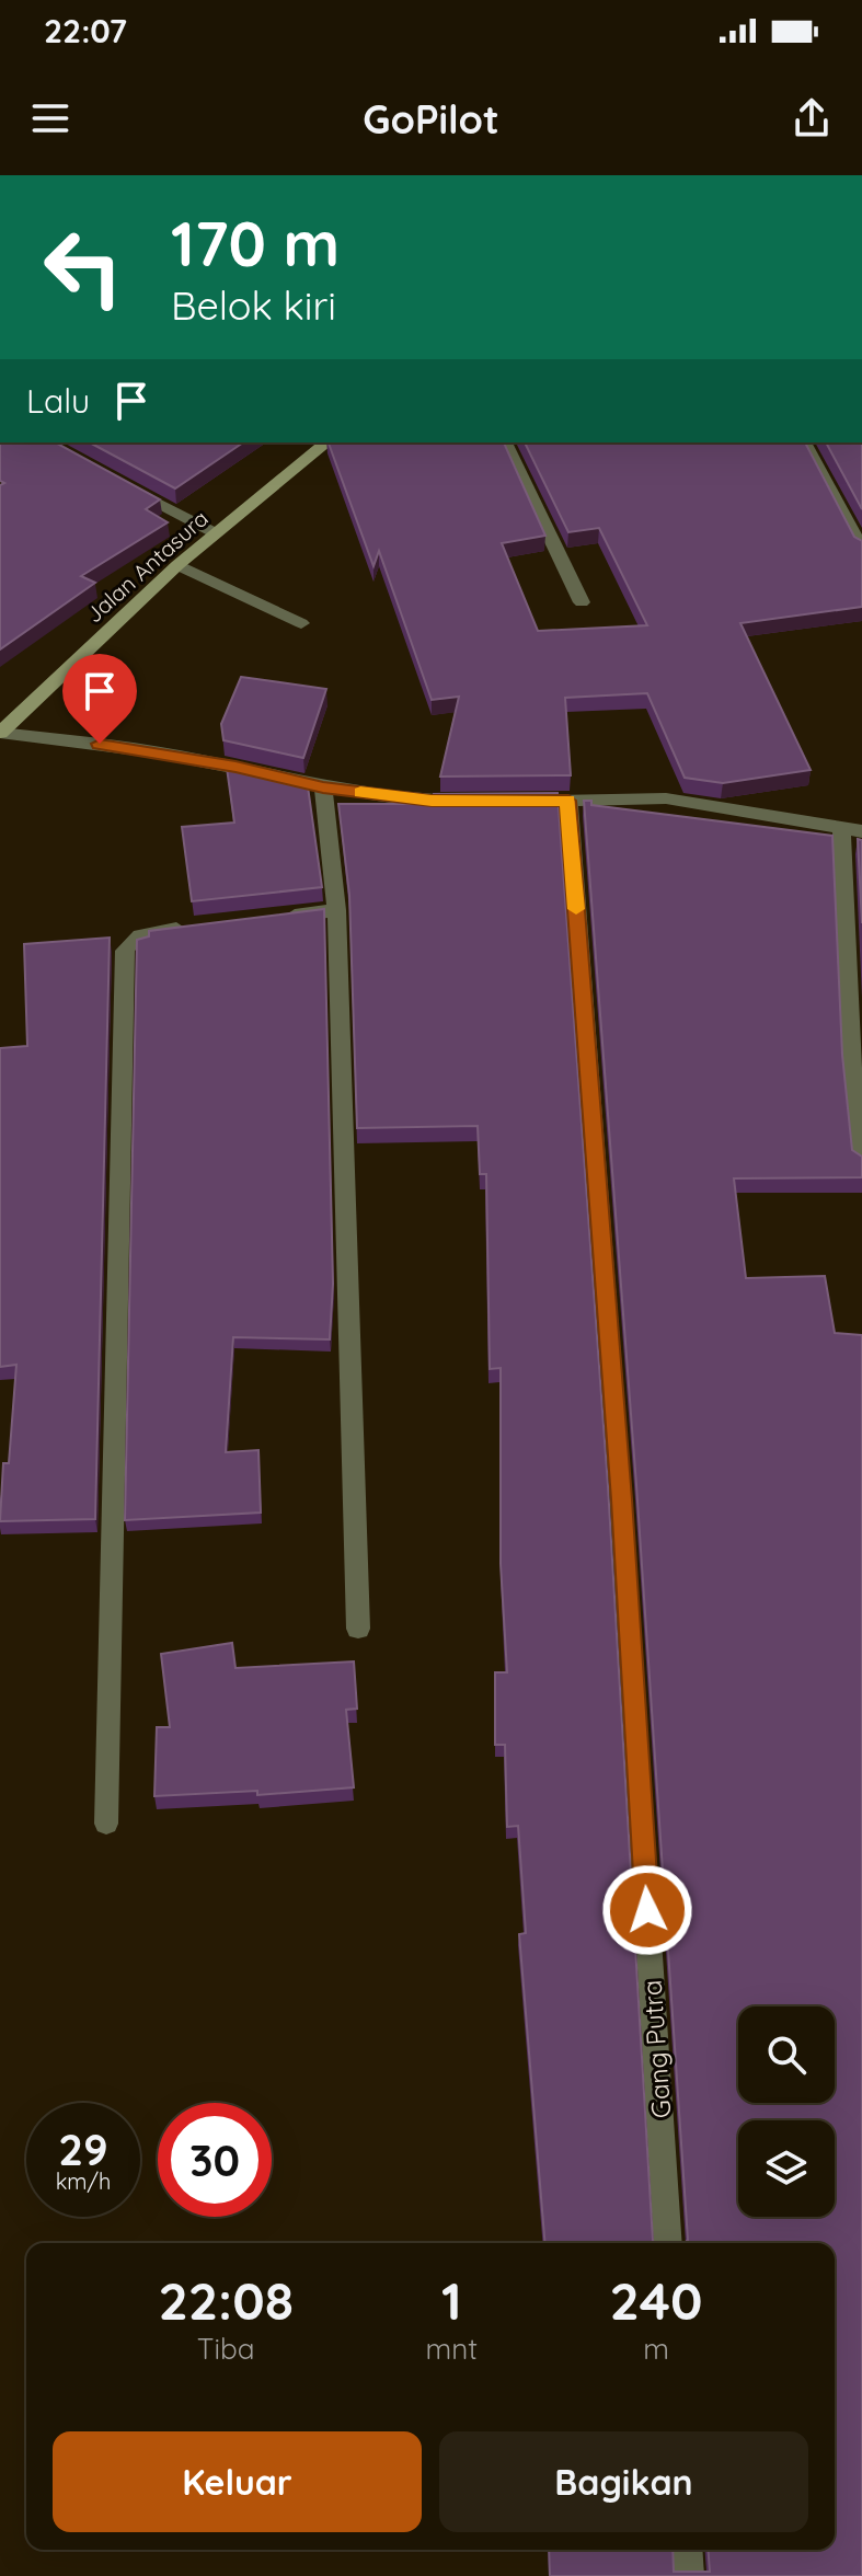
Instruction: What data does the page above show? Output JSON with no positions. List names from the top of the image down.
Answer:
{
  "streets": {
    "main road": ["Jalan Antasura"],
    "street": ["Gang Putra"]
  },
  "page": {
    "status": "22:07",
    "header": "GoPilot",
    "turn": ["170 m", "Belok kiri"],
    "then": "Lalu",
    "speed": "29 km/h",
    "limit": "30",
    "eta": [
      "22:08",
      "Tiba",
      "1",
      "mnt",
      "240",
      "m"
    ],
    "buttons": ["Keluar", "Bagikan"]
  }
}
